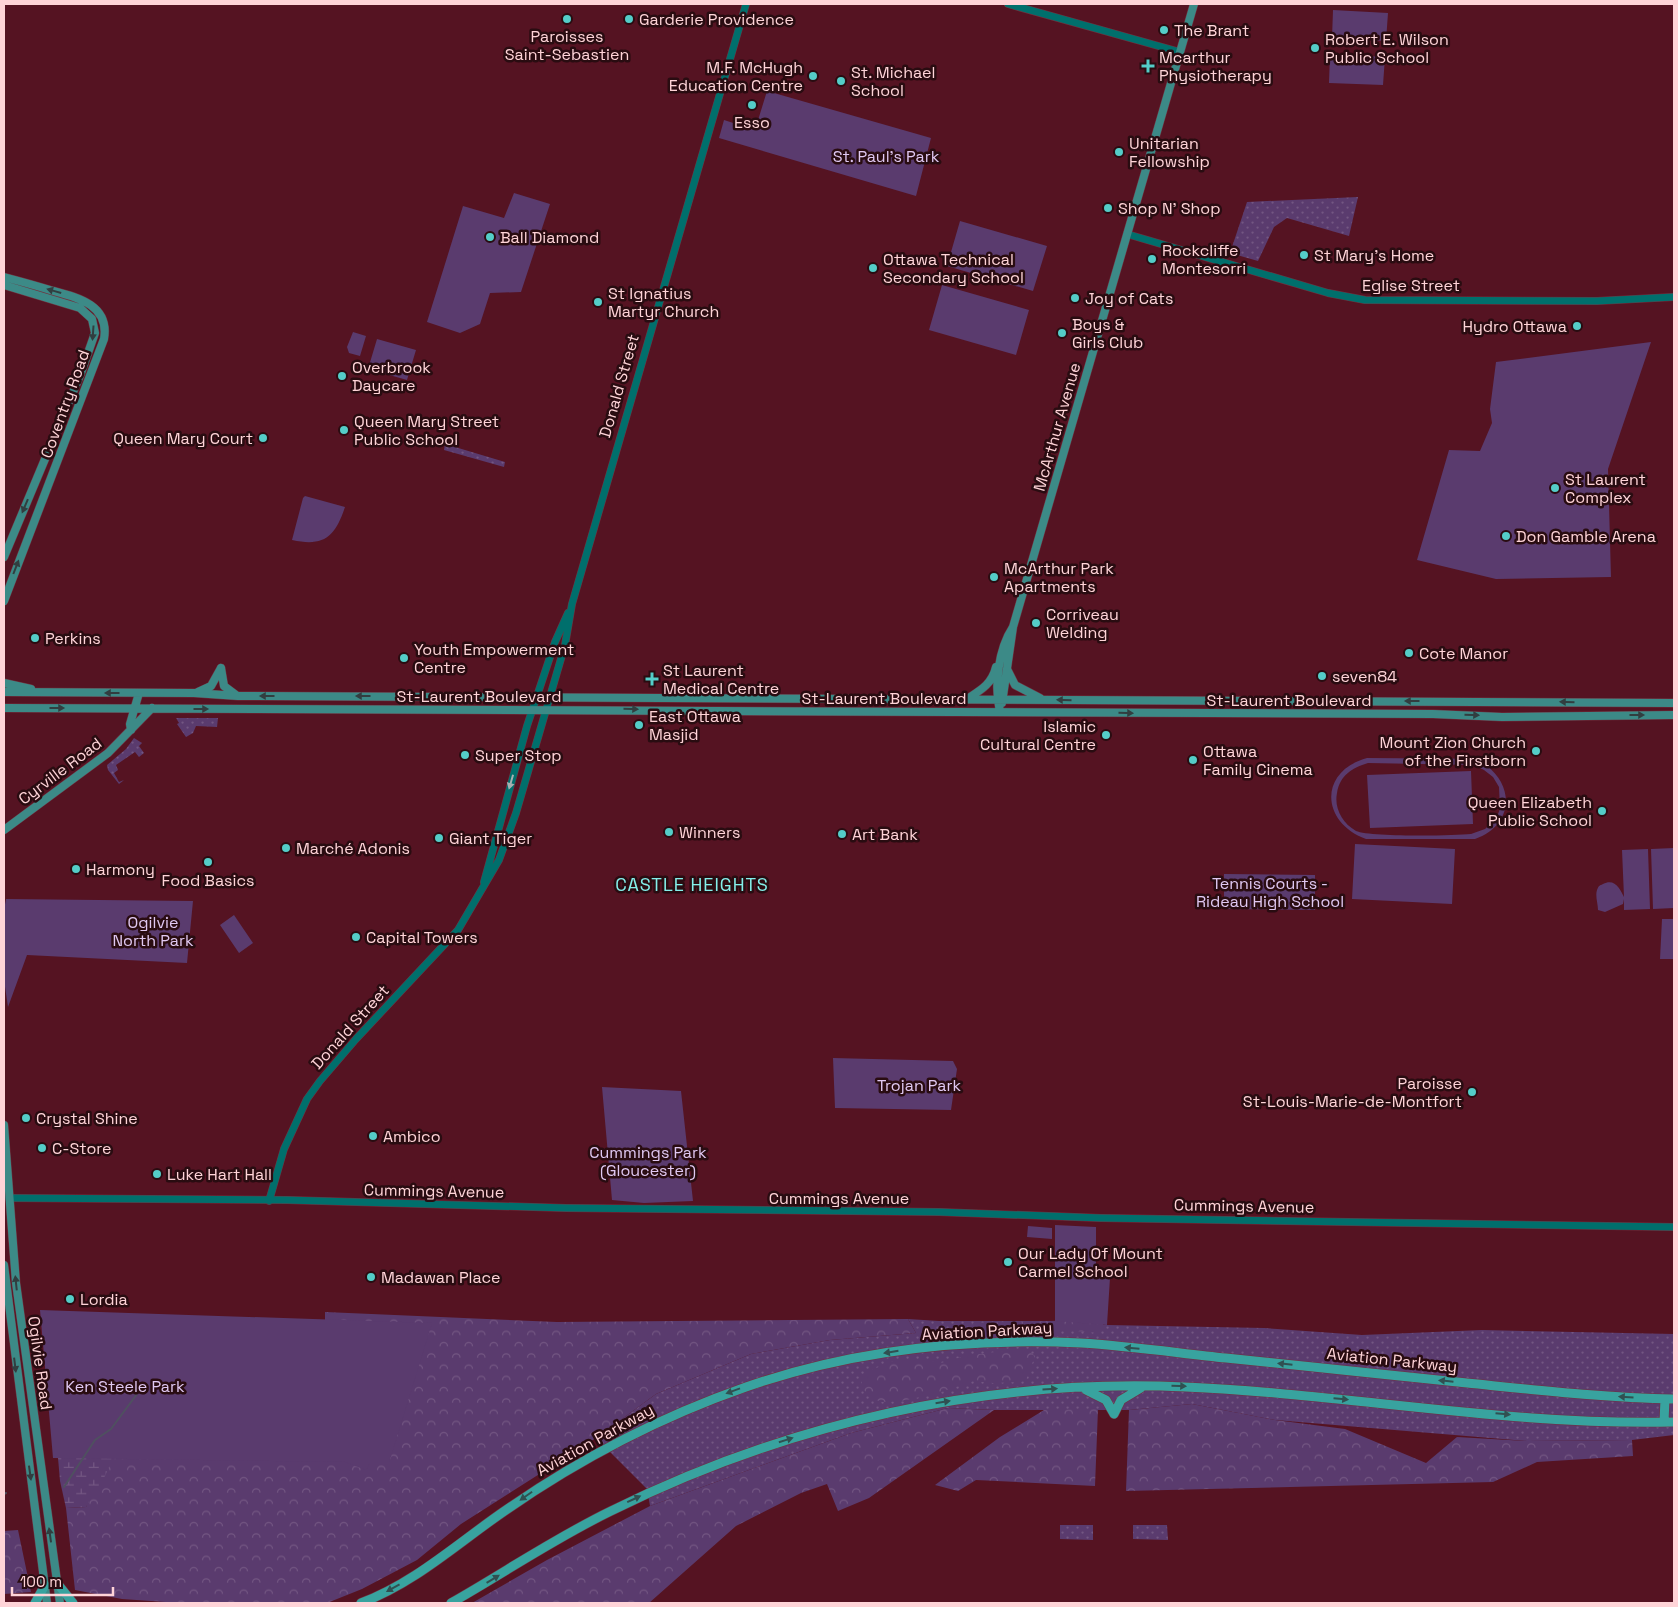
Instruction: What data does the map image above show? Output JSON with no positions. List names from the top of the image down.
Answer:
{
  "streets": {
    "main road": [
      "Coventry Road",
      "McArthur Avenue",
      "St-Laurent Boulevard",
      "Cyrville Road",
      "Aviation Parkway",
      "Ogilvie Road"
    ],
    "street": ["Eglise Street", "Donald Street", "Cummings Avenue"]
  },
  "crossings": [
    ["Eglise Street", "McArthur Avenue"],
    ["Donald Street", "St-Laurent Boulevard"],
    ["Donald Street", "Cummings Avenue"],
    ["McArthur Avenue", "St-Laurent Boulevard"],
    ["St-Laurent Boulevard", "Cyrville Road"],
    ["Cummings Avenue", "Ogilvie Road"]
  ],
  "districts": ["CASTLE HEIGHTS"],
  "parks": [
    "St. Paul's Park",
    "Tennis Courts - Rideau High School",
    "Ogilvie North Park",
    "Trojan Park",
    "Cummings Park (Gloucester)",
    "Ken Steele Park"
  ],
  "places": {
    "other": [
      "Paroisses Saint-Sebastien",
      "Garderie Providence",
      "The Brant",
      "Robert E. Wilson Public School",
      "M.F. McHugh Education Centre",
      "St. Michael School",
      "Esso",
      "Unitarian Fellowship",
      "Shop N' Shop",
      "Ball Diamond",
      "St Mary's Home",
      "Rockcliffe Montesorri",
      "Ottawa Technical Secondary School",
      "Joy of Cats",
      "St Ignatius Martyr Church",
      "Hydro Ottawa",
      "Boys & Girls Club",
      "Overbrook Daycare",
      "Queen Mary Street Public School",
      "Queen Mary Court",
      "St Laurent Complex",
      "Don Gamble Arena",
      "McArthur Park Apartments",
      "Corriveau Welding",
      "Perkins",
      "Cote Manor",
      "Youth Empowerment Centre",
      "seven84",
      "East Ottawa Masjid",
      "Islamic Cultural Centre",
      "Mount Zion Church of the Firstborn",
      "Super Stop",
      "Ottawa Family Cinema",
      "Queen Elizabeth Public School",
      "Winners",
      "Art Bank",
      "Giant Tiger",
      "Marché Adonis",
      "Food Basics",
      "Harmony",
      "Capital Towers",
      "Paroisse St-Louis-Marie-de-Montfort",
      "Crystal Shine",
      "Ambico",
      "C-Store",
      "Luke Hart Hall",
      "Our Lady Of Mount Carmel School",
      "Madawan Place",
      "Lordia"
    ],
    "health": ["Mcarthur Physiotherapy", "St Laurent Medical Centre"]
  },
  "scale_bar": "100 m"
}
